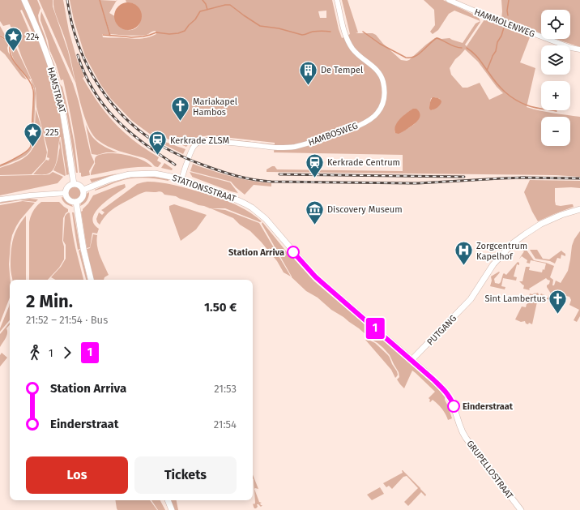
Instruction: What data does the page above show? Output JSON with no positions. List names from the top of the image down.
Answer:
{
  "streets": {
    "main road": [
      "HAMSTRAAT",
      "STATIONSSTRAAT",
      "PUTGANG",
      "GRUPELLOSTRAAT"
    ],
    "street": ["HAMMOLENWEG", "HAMBOSWEG"]
  },
  "crossings": [
    ["HAMSTRAAT", "STATIONSSTRAAT"],
    ["HAMBOSWEG", "STATIONSSTRAAT"],
    ["STATIONSSTRAAT", "PUTGANG"],
    ["STATIONSSTRAAT", "GRUPELLOSTRAAT"]
  ],
  "places": {
    "place": ["224", "225"],
    "building": ["De Tempel"],
    "church": ["Mariakapel Hambos", "Sint Lambertus"],
    "station": ["Kerkrade ZLSM", "Kerkrade Centrum"],
    "museum": ["Discovery Museum"],
    "other": ["Station Arriva", "Einderstraat"],
    "hospital": ["Zorgcentrum Kapelhof"]
  },
  "lines": ["bus line 1"],
  "page": {
    "on_map": "1",
    "map_buttons": ["+", "−"],
    "heading": ["2 Min.", "21:52 – 21:54 · Bus", "1.50 €"],
    "legs": ["1", "1"],
    "list": [
      {
        "name": "Station Arriva",
        "value": "21:53"
      },
      {
        "name": "Einderstraat",
        "value": "21:54"
      }
    ],
    "buttons": ["Los", "Tickets"]
  }
}
